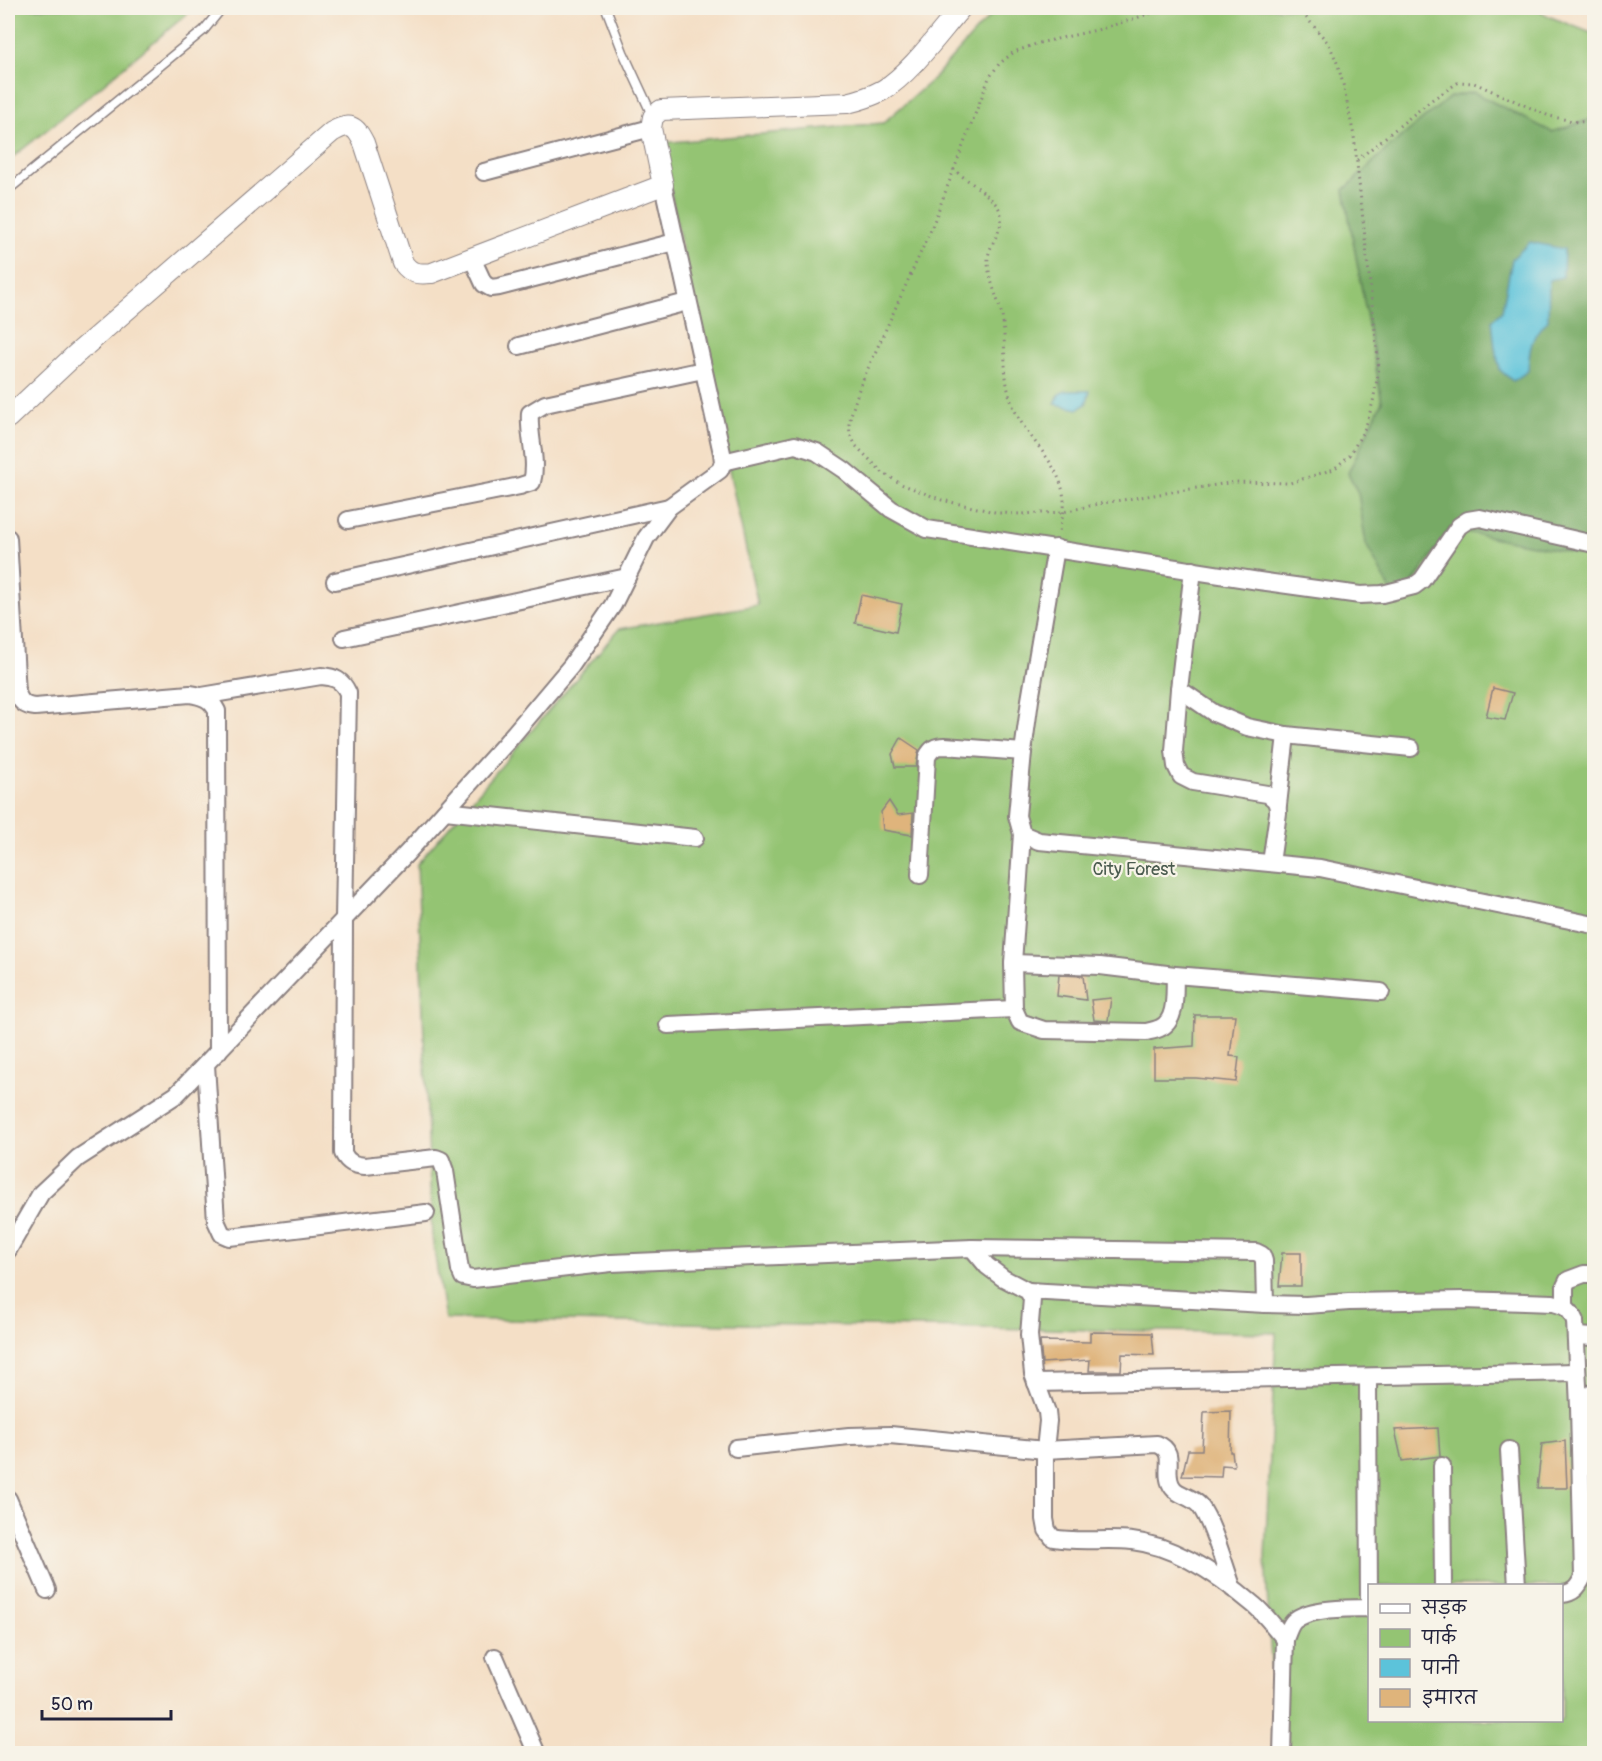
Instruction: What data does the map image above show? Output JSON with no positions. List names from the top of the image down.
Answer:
{
  "parks": ["City Forest"],
  "legend": [
    "सड़क",
    "पार्क",
    "पानी",
    "इमारत"
  ],
  "scale_bar": "50 m"
}
